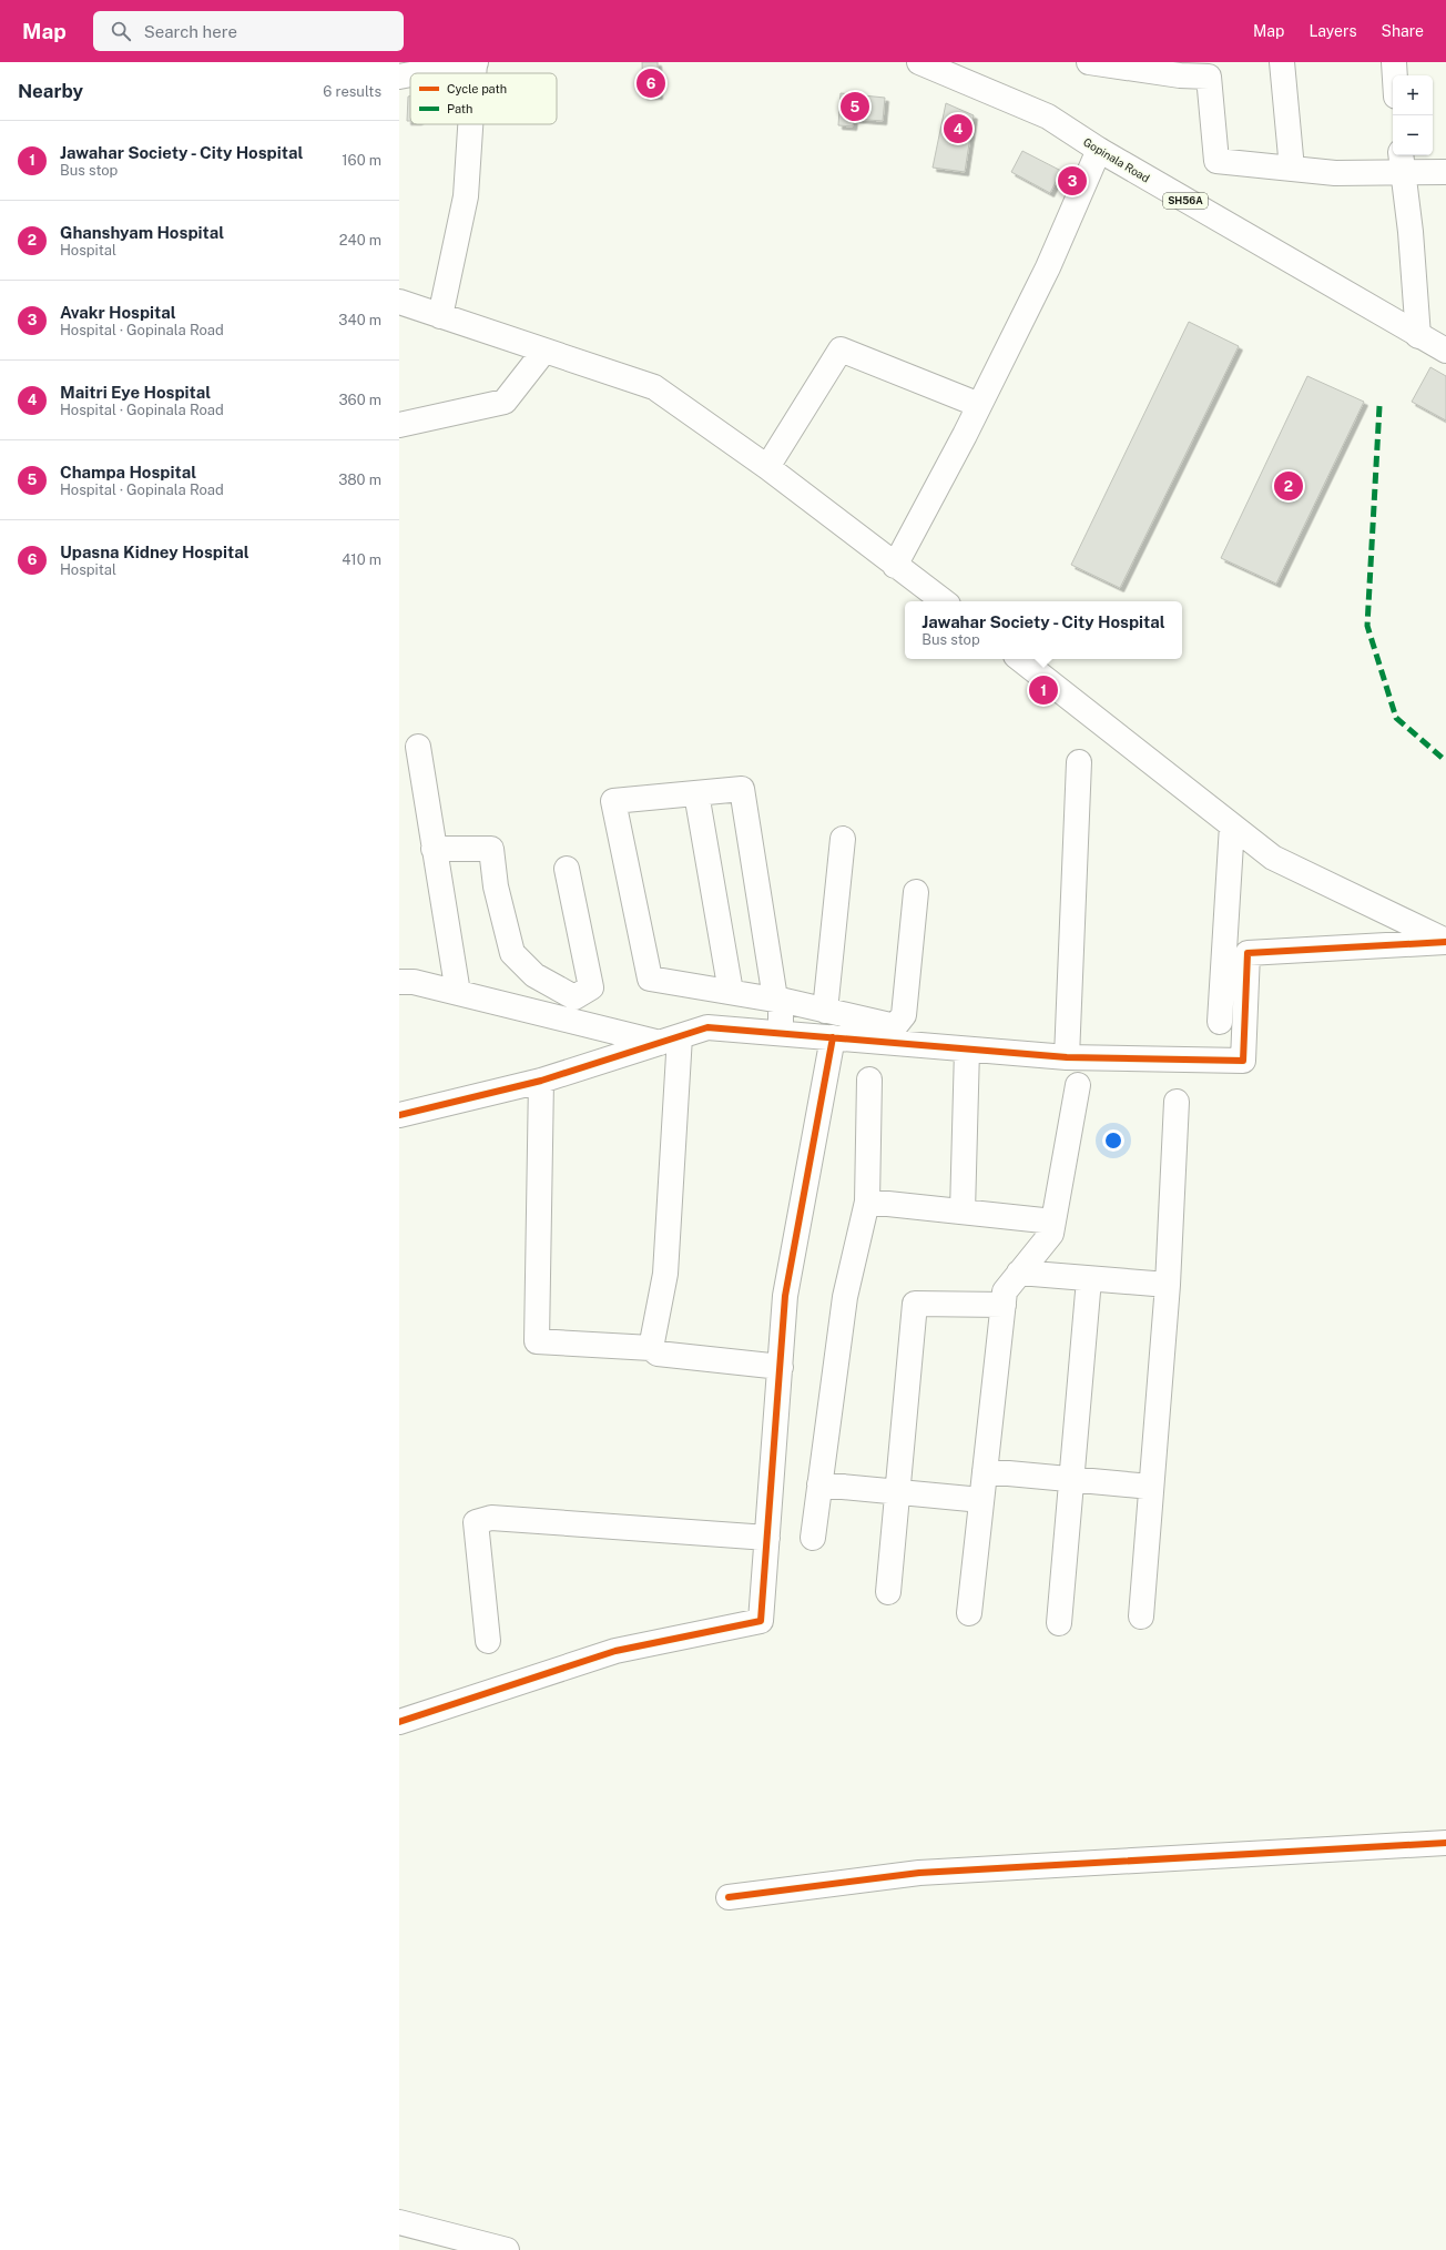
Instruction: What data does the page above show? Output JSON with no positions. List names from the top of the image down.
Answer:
{
  "streets": {
    "street": ["Gopinala Road", "SH56A"]
  },
  "legend": ["Cycle path", "Path"],
  "page": {
    "header": "Map",
    "search": "Search here",
    "nav": ["Map", "Layers", "Share"],
    "heading": ["Nearby", "6 results"],
    "pins": [
      "6",
      "5",
      "4",
      "3",
      "2",
      "1"
    ],
    "map_buttons": ["+", "−"],
    "list": [
      {
        "mark": "1",
        "name": "Jawahar Society - City Hospital",
        "note": "Bus stop",
        "value": "160 m"
      },
      {
        "mark": "2",
        "name": "Ghanshyam Hospital",
        "note": "Hospital",
        "value": "240 m"
      },
      {
        "mark": "3",
        "name": "Avakr Hospital",
        "note": "Hospital · Gopinala Road",
        "value": "340 m"
      },
      {
        "mark": "4",
        "name": "Maitri Eye Hospital",
        "note": "Hospital · Gopinala Road",
        "value": "360 m"
      },
      {
        "mark": "5",
        "name": "Champa Hospital",
        "note": "Hospital · Gopinala Road",
        "value": "380 m"
      },
      {
        "mark": "6",
        "name": "Upasna Kidney Hospital",
        "note": "Hospital",
        "value": "410 m"
      }
    ],
    "popup": ["Jawahar Society - City Hospital", "Bus stop"]
  }
}
